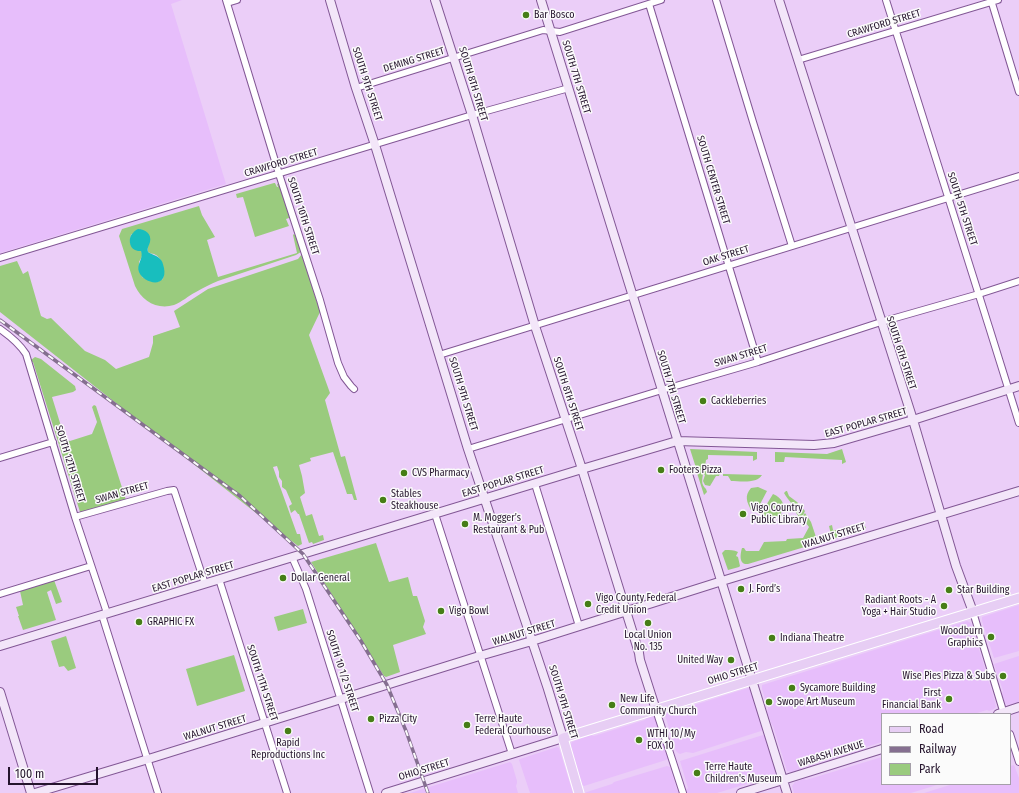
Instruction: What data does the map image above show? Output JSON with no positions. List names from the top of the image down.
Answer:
{
  "streets": {
    "main road": ["SOUTH 9TH STREET", "OHIO STREET"],
    "street": [
      "CRAWFORD STREET",
      "DEMING STREET",
      "SOUTH 7TH STREET",
      "SOUTH 8TH STREET",
      "SOUTH CENTER STREET",
      "SOUTH 5TH STREET",
      "SOUTH 10TH STREET",
      "OAK STREET",
      "SOUTH 6TH STREET",
      "SWAN STREET",
      "EAST POPLAR STREET",
      "SOUTH 12TH STREET",
      "WALNUT STREET",
      "SOUTH 10 1/2 STREET",
      "SOUTH 11TH STREET",
      "WABASH AVENUE"
    ]
  },
  "crossings": [
    ["CRAWFORD STREET", "SOUTH 7TH STREET"],
    ["CRAWFORD STREET", "SOUTH 9TH STREET"],
    ["CRAWFORD STREET", "SOUTH 8TH STREET"],
    ["CRAWFORD STREET", "SOUTH 5TH STREET"],
    ["CRAWFORD STREET", "SOUTH 10TH STREET"],
    ["CRAWFORD STREET", "SOUTH 6TH STREET"],
    ["DEMING STREET", "SOUTH 7TH STREET"],
    ["DEMING STREET", "SOUTH 9TH STREET"],
    ["DEMING STREET", "SOUTH 8TH STREET"],
    ["DEMING STREET", "SOUTH CENTER STREET"],
    ["SOUTH 7TH STREET", "OAK STREET"],
    ["SOUTH 7TH STREET", "SWAN STREET"],
    ["SOUTH 7TH STREET", "EAST POPLAR STREET"],
    ["SOUTH 7TH STREET", "WALNUT STREET"],
    ["SOUTH 7TH STREET", "OHIO STREET"],
    ["SOUTH 7TH STREET", "WABASH AVENUE"],
    ["SOUTH 9TH STREET", "OAK STREET"],
    ["SOUTH 9TH STREET", "SWAN STREET"],
    ["SOUTH 9TH STREET", "EAST POPLAR STREET"],
    ["SOUTH 9TH STREET", "WALNUT STREET"],
    ["SOUTH 9TH STREET", "OHIO STREET"],
    ["SOUTH 8TH STREET", "OAK STREET"],
    ["SOUTH 8TH STREET", "SWAN STREET"],
    ["SOUTH 8TH STREET", "EAST POPLAR STREET"],
    ["SOUTH 8TH STREET", "WALNUT STREET"],
    ["SOUTH 8TH STREET", "OHIO STREET"],
    ["SOUTH CENTER STREET", "OAK STREET"],
    ["SOUTH CENTER STREET", "SWAN STREET"],
    ["SOUTH 5TH STREET", "OAK STREET"],
    ["SOUTH 5TH STREET", "SWAN STREET"],
    ["SOUTH 5TH STREET", "EAST POPLAR STREET"],
    ["OAK STREET", "SOUTH 6TH STREET"],
    ["SOUTH 6TH STREET", "SWAN STREET"],
    ["SOUTH 6TH STREET", "EAST POPLAR STREET"],
    ["SOUTH 6TH STREET", "WALNUT STREET"],
    ["SOUTH 6TH STREET", "OHIO STREET"],
    ["SWAN STREET", "EAST POPLAR STREET"],
    ["SWAN STREET", "SOUTH 12TH STREET"],
    ["EAST POPLAR STREET", "SOUTH 12TH STREET"],
    ["EAST POPLAR STREET", "SOUTH 10 1/2 STREET"],
    ["EAST POPLAR STREET", "SOUTH 11TH STREET"],
    ["SOUTH 12TH STREET", "WALNUT STREET"],
    ["WALNUT STREET", "SOUTH 10 1/2 STREET"],
    ["WALNUT STREET", "SOUTH 11TH STREET"]
  ],
  "places": [
    "Bar Bosco",
    "Cackleberries",
    "Footers Pizza",
    "CVS Pharmacy",
    "Stables Steakhouse",
    "Vigo Country Public Library",
    "M. Mogger’s Restaurant & Pub",
    "Dollar General",
    "J. Ford’s",
    "Star Building",
    "Vigo County Federal Credit Union",
    "Radiant Roots - A Yoga + Hair Studio",
    "Vigo Bowl",
    "GRAPHIC FX",
    "Local Union No. 135",
    "Woodburn Graphics",
    "Indiana Theatre",
    "United Way",
    "Wise Pies Pizza & Subs",
    "Sycamore Building",
    "First Financial Bank",
    "Swope Art Museum",
    "New Life Community Church",
    "Pizza City",
    "Terre Haute Federal Courhouse",
    "Rapid Reproductions Inc",
    "WTHI 10/My FOX 10",
    "Terre Haute Children's Museum"
  ],
  "legend": ["Road", "Railway", "Park"],
  "scale_bar": "100 m"
}
